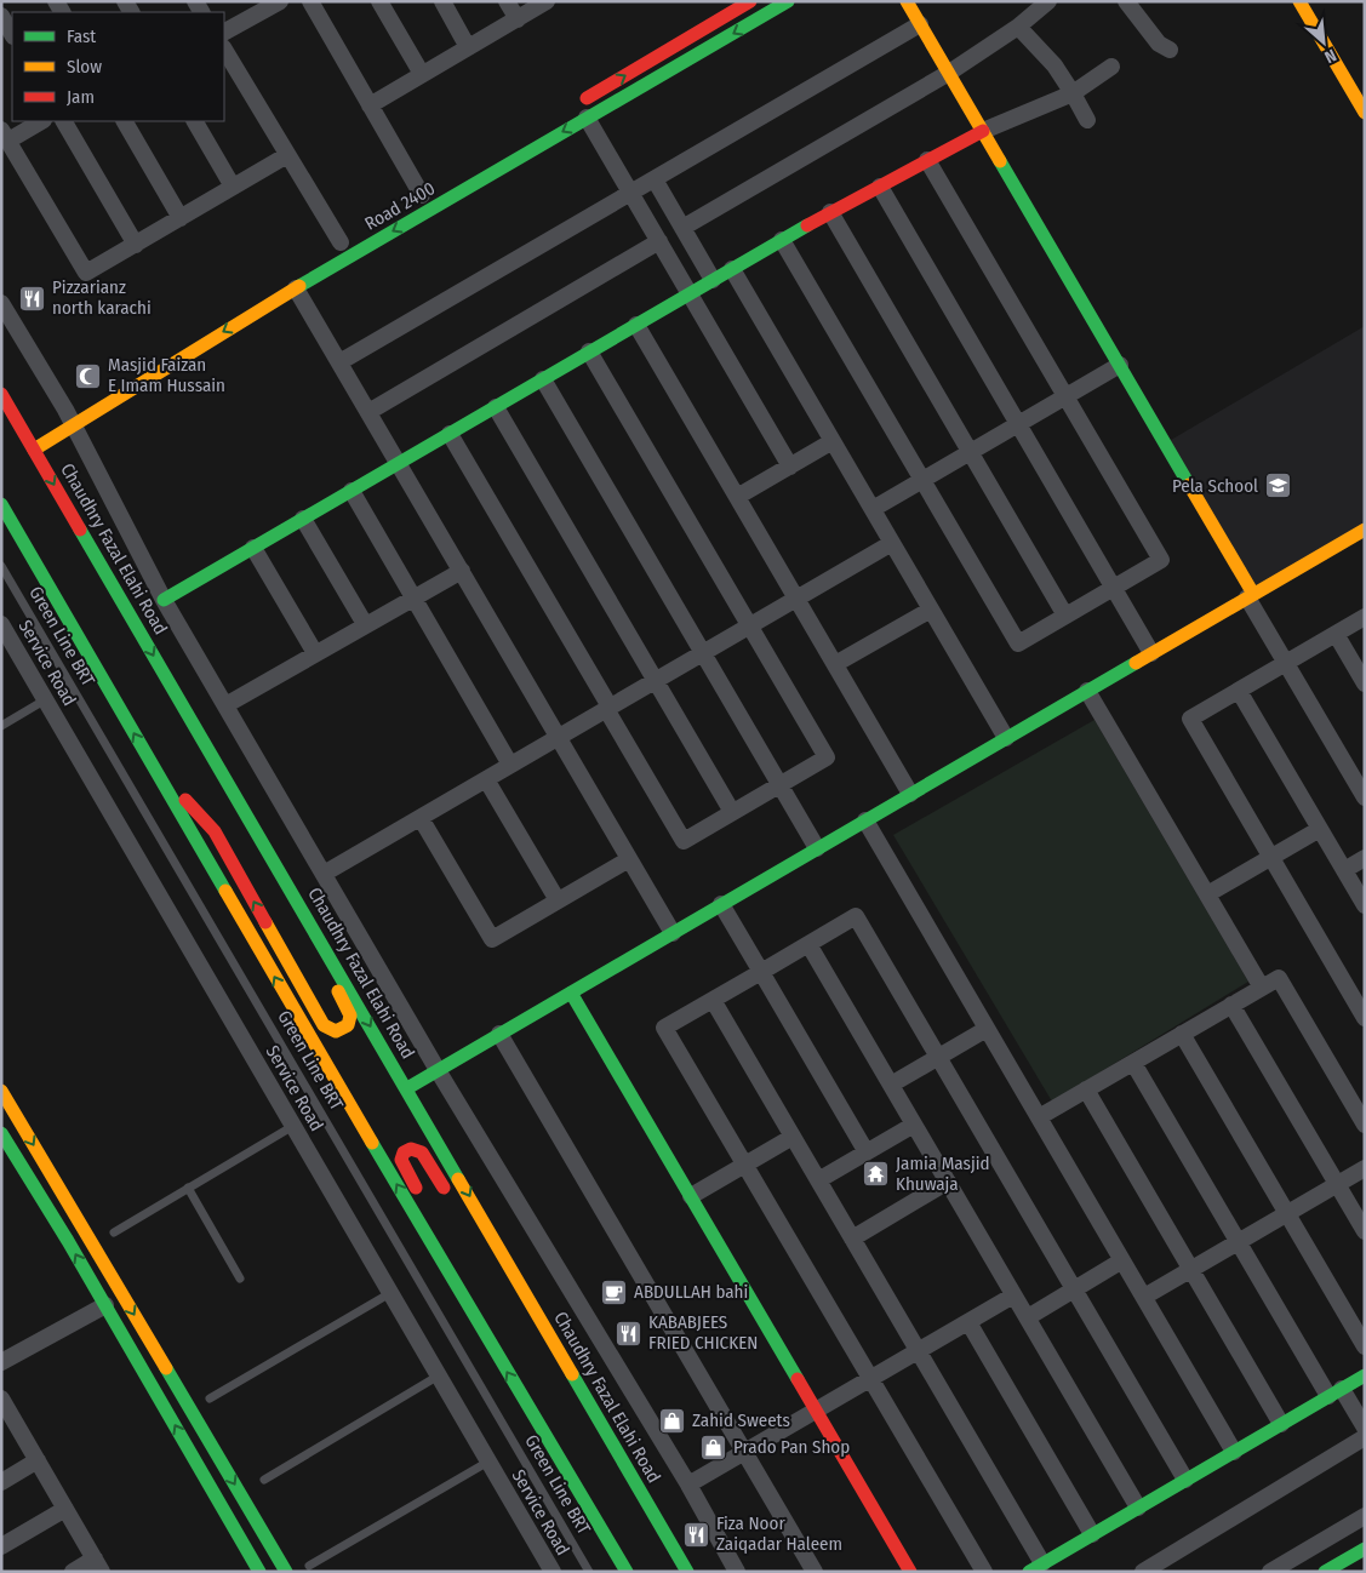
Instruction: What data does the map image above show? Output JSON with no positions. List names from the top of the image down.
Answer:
{
  "streets": {
    "street": ["Road 2400", "Chaudhry Fazal Elahi Road", "Service Road"],
    "lane": ["Green Line BRT"]
  },
  "crossings": [
    ["Road 2400", "Chaudhry Fazal Elahi Road"]
  ],
  "places": {
    "restaurant": ["Pizzarianz north karachi", "KABABJEES FRIED CHICKEN", "Fiza Noor Zaiqadar Haleem"],
    "mosque": ["Masjid Faizan E Imam Hussain"],
    "school or university": ["Pela School"],
    "temple": ["Jamia Masjid Khuwaja"],
    "cafe": ["ABDULLAH bahi"],
    "shop": ["Zahid Sweets", "Prado Pan Shop"]
  },
  "legend": ["Fast", "Slow", "Jam"],
  "north": "bottom right"
}
